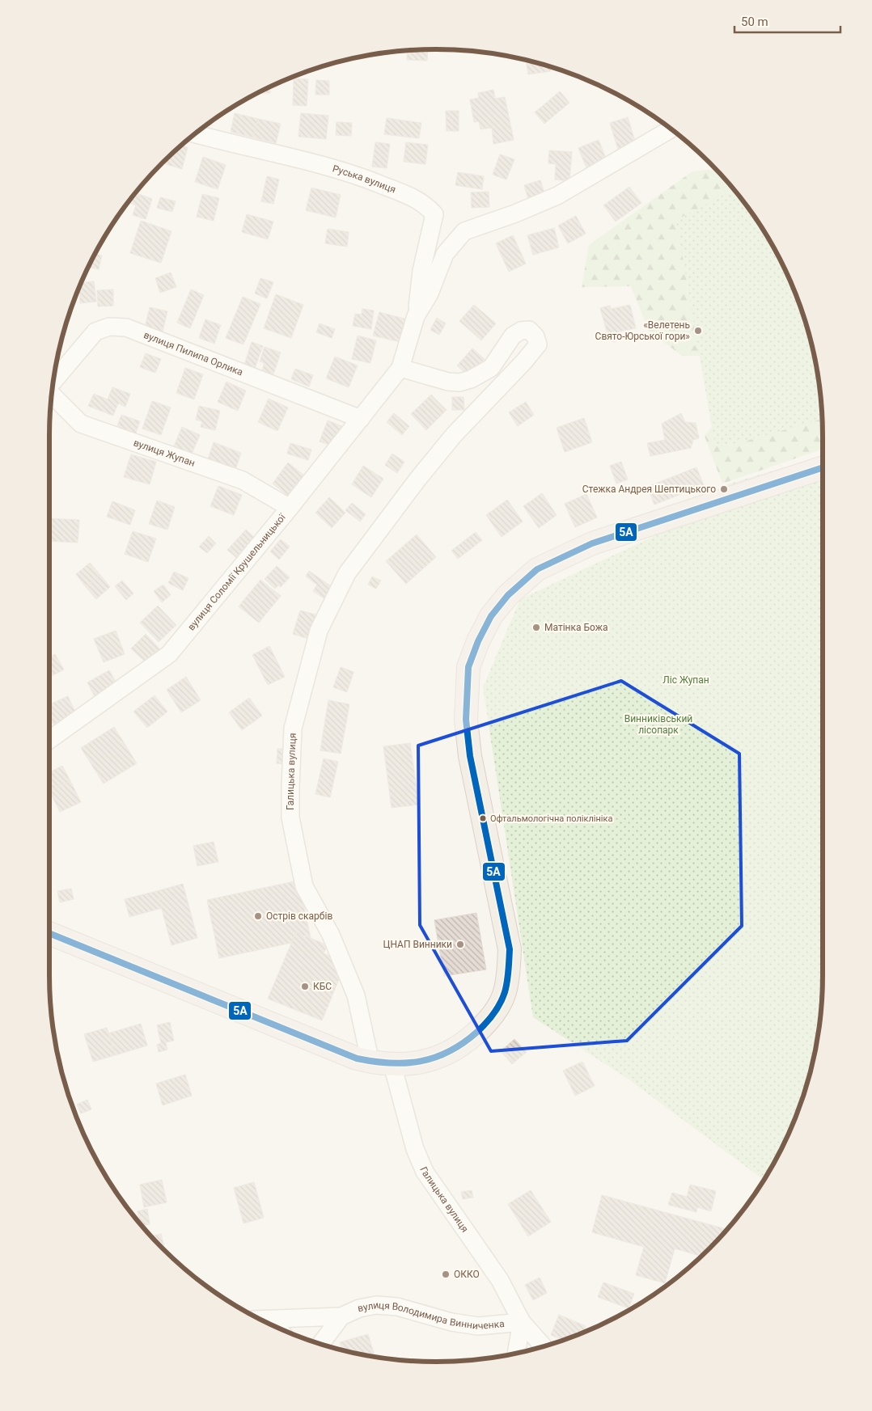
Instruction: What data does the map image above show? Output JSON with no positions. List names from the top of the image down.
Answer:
{
  "streets": {
    "street": [
      "Руська вулиця",
      "вулиця Пилипа Орлика",
      "вулиця Жупан",
      "вулиця Соломії Крушельницької",
      "Галицька вулиця",
      "вулиця Володимира Винниченка"
    ]
  },
  "crossings": [
    ["Руська вулиця", "вулиця Соломії Крушельницької"],
    ["вулиця Пилипа Орлика", "вулиця Соломії Крушельницької"],
    ["вулиця Жупан", "вулиця Соломії Крушельницької"],
    ["вулиця Соломії Крушельницької", "Галицька вулиця"],
    ["Галицька вулиця", "вулиця Володимира Винниченка"]
  ],
  "parks": ["Ліс Жупан", "Винниківський лісопарк"],
  "places": [
    "«Велетень Свято-Юрської гори»",
    "Стежка Андрея Шептицького",
    "Матінка Божа",
    "Офтальмологічна поліклініка",
    "Острів скарбів",
    "ЦНАП Винники",
    "КБС",
    "ОККО"
  ],
  "lines": ["transit line 5А"],
  "scale_bar": "50 m"
}
